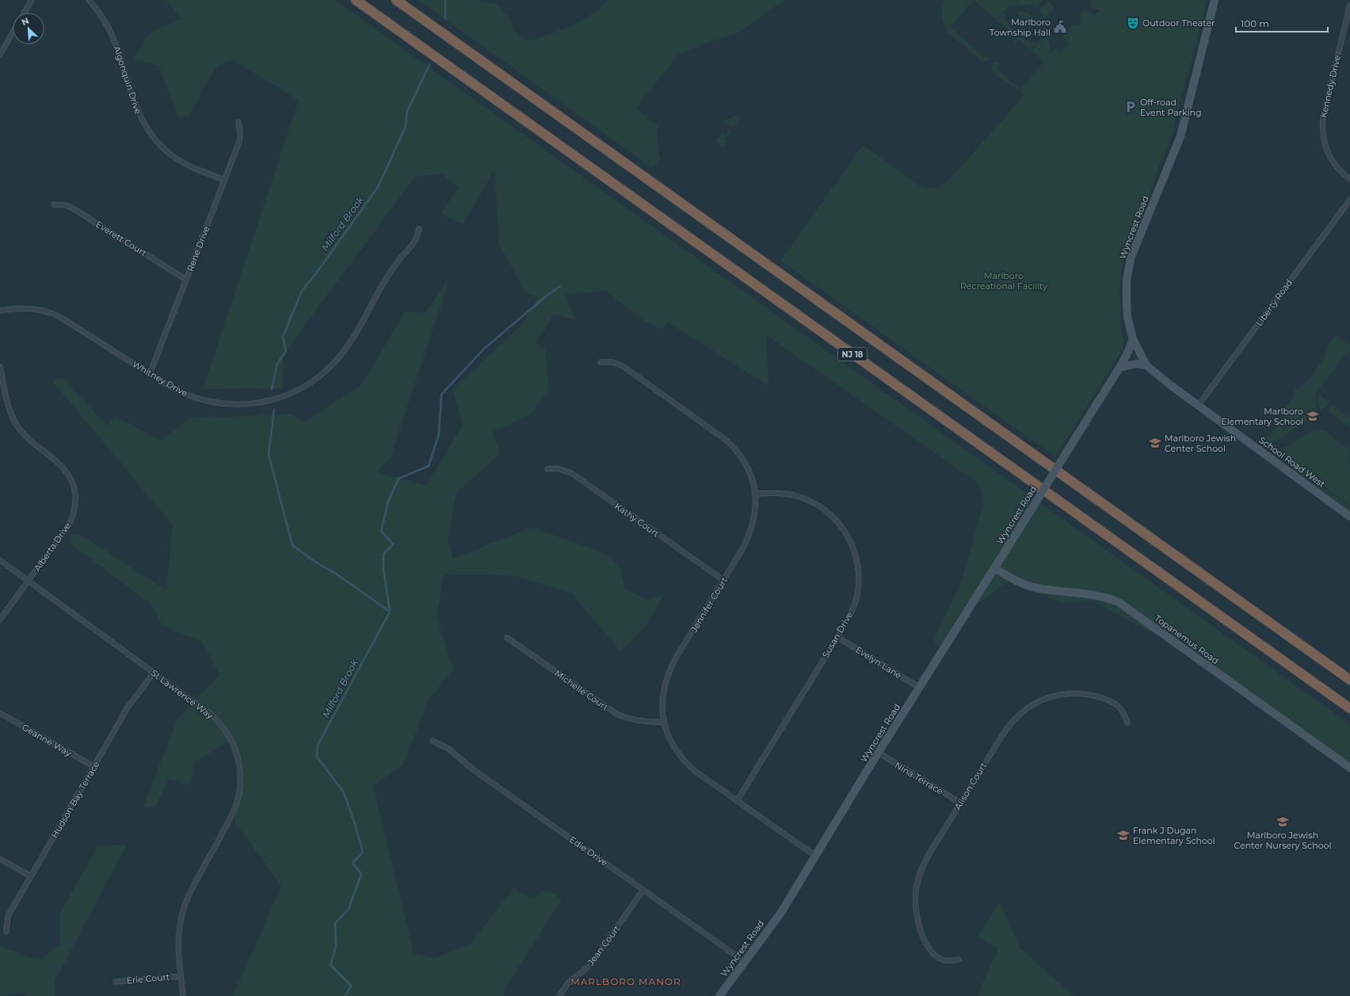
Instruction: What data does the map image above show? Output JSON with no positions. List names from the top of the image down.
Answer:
{
  "streets": {
    "highway": ["NJ 18"],
    "street": [
      "Algonquin Drive",
      "Kennedy Drive",
      "Wyncrest Road",
      "Everett Court",
      "Rene Drive",
      "Liberty Road",
      "Whitney Drive",
      "School Road West",
      "Kathy Court",
      "Alberta Drive",
      "Jennifer Court",
      "Susan Drive",
      "Topanemus Road",
      "Evelyn Lane",
      "Michelle Court",
      "St Lawrence Way",
      "Geanne Way",
      "Nina Terrace",
      "Alison Court",
      "Hudson Bay Terrace",
      "Edie Drive",
      "Jean Court",
      "Erie Court"
    ]
  },
  "crossings": [
    ["Algonquin Drive", "Rene Drive"],
    ["Wyncrest Road", "School Road West"],
    ["Wyncrest Road", "Jennifer Court"],
    ["Wyncrest Road", "Topanemus Road"],
    ["Wyncrest Road", "Evelyn Lane"],
    ["Wyncrest Road", "Nina Terrace"],
    ["Wyncrest Road", "Edie Drive"],
    ["Everett Court", "Rene Drive"],
    ["Rene Drive", "Whitney Drive"],
    ["Liberty Road", "School Road West"],
    ["Kathy Court", "Jennifer Court"],
    ["Alberta Drive", "St Lawrence Way"],
    ["Jennifer Court", "Susan Drive"],
    ["Jennifer Court", "Michelle Court"],
    ["Susan Drive", "Evelyn Lane"],
    ["St Lawrence Way", "Hudson Bay Terrace"],
    ["St Lawrence Way", "Erie Court"],
    ["Geanne Way", "Hudson Bay Terrace"],
    ["Nina Terrace", "Alison Court"],
    ["Edie Drive", "Jean Court"]
  ],
  "districts": ["MARLBORO MANOR"],
  "water": ["Milford Brook"],
  "parks": ["Marlboro Recreational Facility"],
  "places": {
    "theatre": ["Outdoor Theater"],
    "public building": ["Marlboro Township Hall"],
    "parking": ["Off-road Event Parking"],
    "school or university": [
      "Marlboro Elementary School",
      "Marlboro Jewish Center School",
      "Marlboro Jewish Center Nursery School",
      "Frank J Dugan Elementary School"
    ]
  },
  "scale_bar": "100 m",
  "north": "top left"
}
